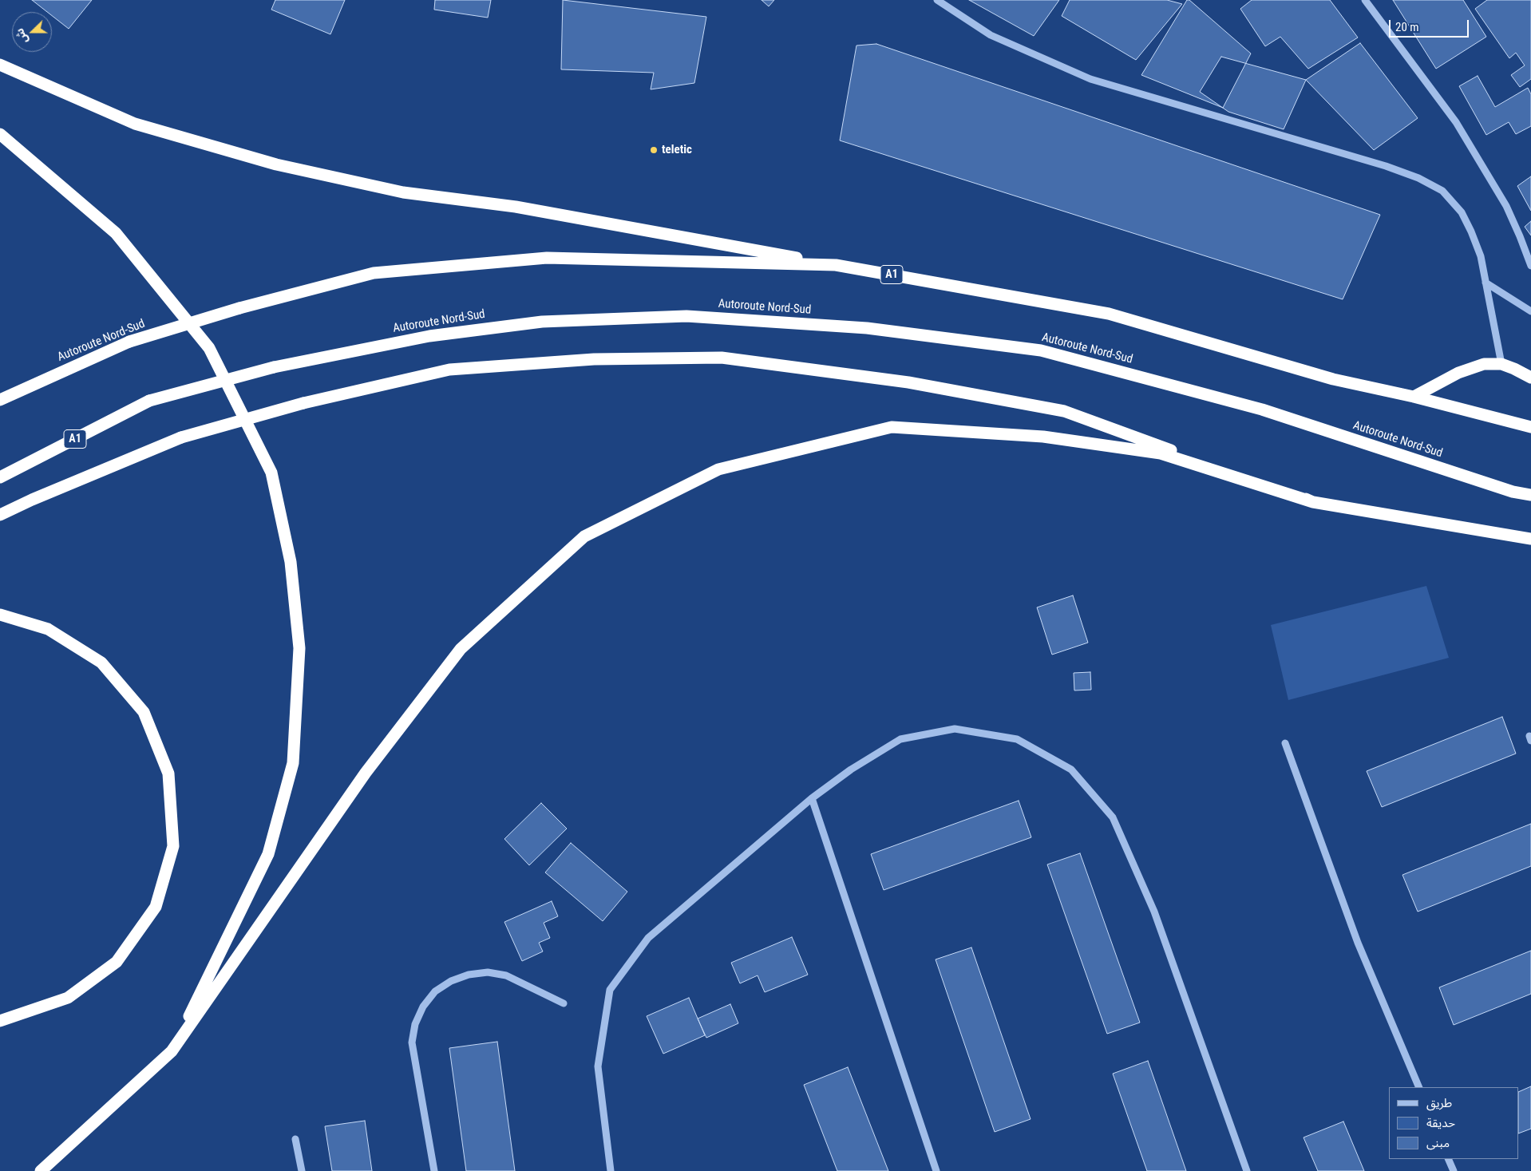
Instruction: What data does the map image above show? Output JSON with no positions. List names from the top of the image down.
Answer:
{
  "streets": {
    "highway": ["A1", "Autoroute Nord-Sud"]
  },
  "places": ["teletic"],
  "legend": ["طريق", "حديقة", "مبنى"],
  "scale_bar": "20 m",
  "north": "left"
}
